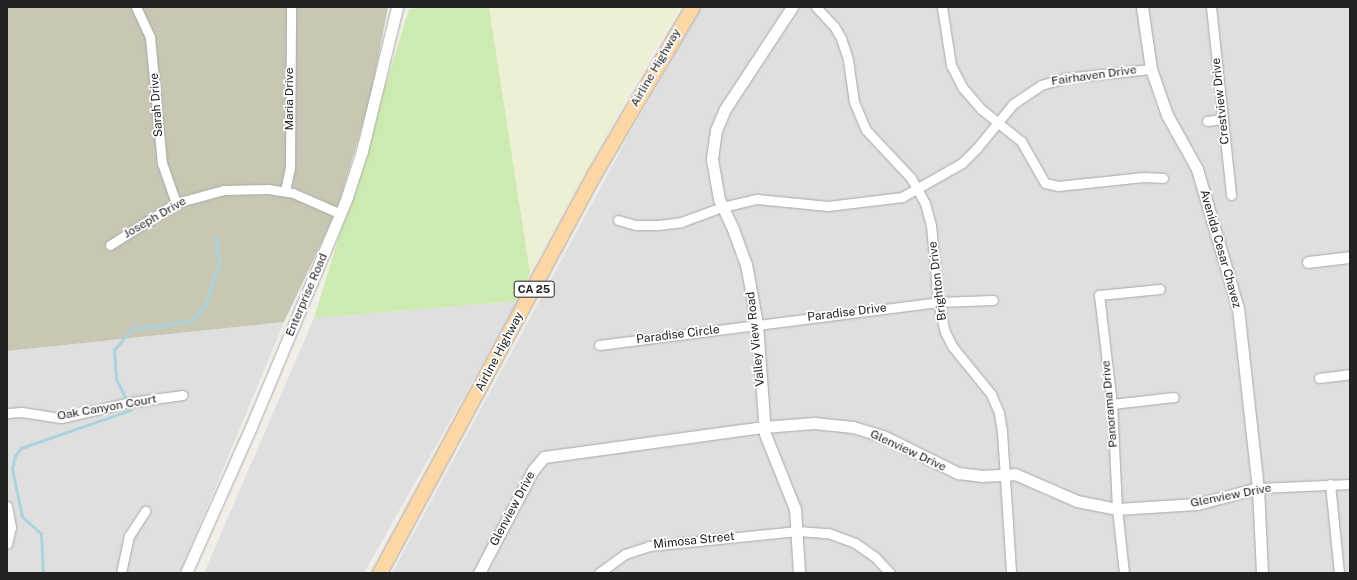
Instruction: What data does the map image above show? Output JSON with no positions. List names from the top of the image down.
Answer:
{
  "streets": {
    "main road": ["Airline Highway", "CA 25"],
    "street": [
      "Fairhaven Drive",
      "Maria Drive",
      "Crestview Drive",
      "Sarah Drive",
      "Joseph Drive",
      "Avenida Cesar Chavez",
      "Brighton Drive",
      "Enterprise Road",
      "Paradise Drive",
      "Paradise Circle",
      "Valley View Road",
      "Panorama Drive",
      "Oak Canyon Court",
      "Glenview Drive",
      "Mimosa Street"
    ]
  },
  "crossings": [
    ["Fairhaven Drive", "Avenida Cesar Chavez"],
    ["Fairhaven Drive", "Brighton Drive"],
    ["Fairhaven Drive", "Valley View Road"],
    ["Maria Drive", "Joseph Drive"],
    ["Sarah Drive", "Joseph Drive"],
    ["Joseph Drive", "Enterprise Road"],
    ["Avenida Cesar Chavez", "Glenview Drive"],
    ["Brighton Drive", "Paradise Drive"],
    ["Brighton Drive", "Glenview Drive"],
    ["Paradise Drive", "Paradise Circle"],
    ["Paradise Drive", "Valley View Road"],
    ["Paradise Circle", "Valley View Road"],
    ["Valley View Road", "Glenview Drive"],
    ["Valley View Road", "Mimosa Street"],
    ["Panorama Drive", "Glenview Drive"]
  ]
}
